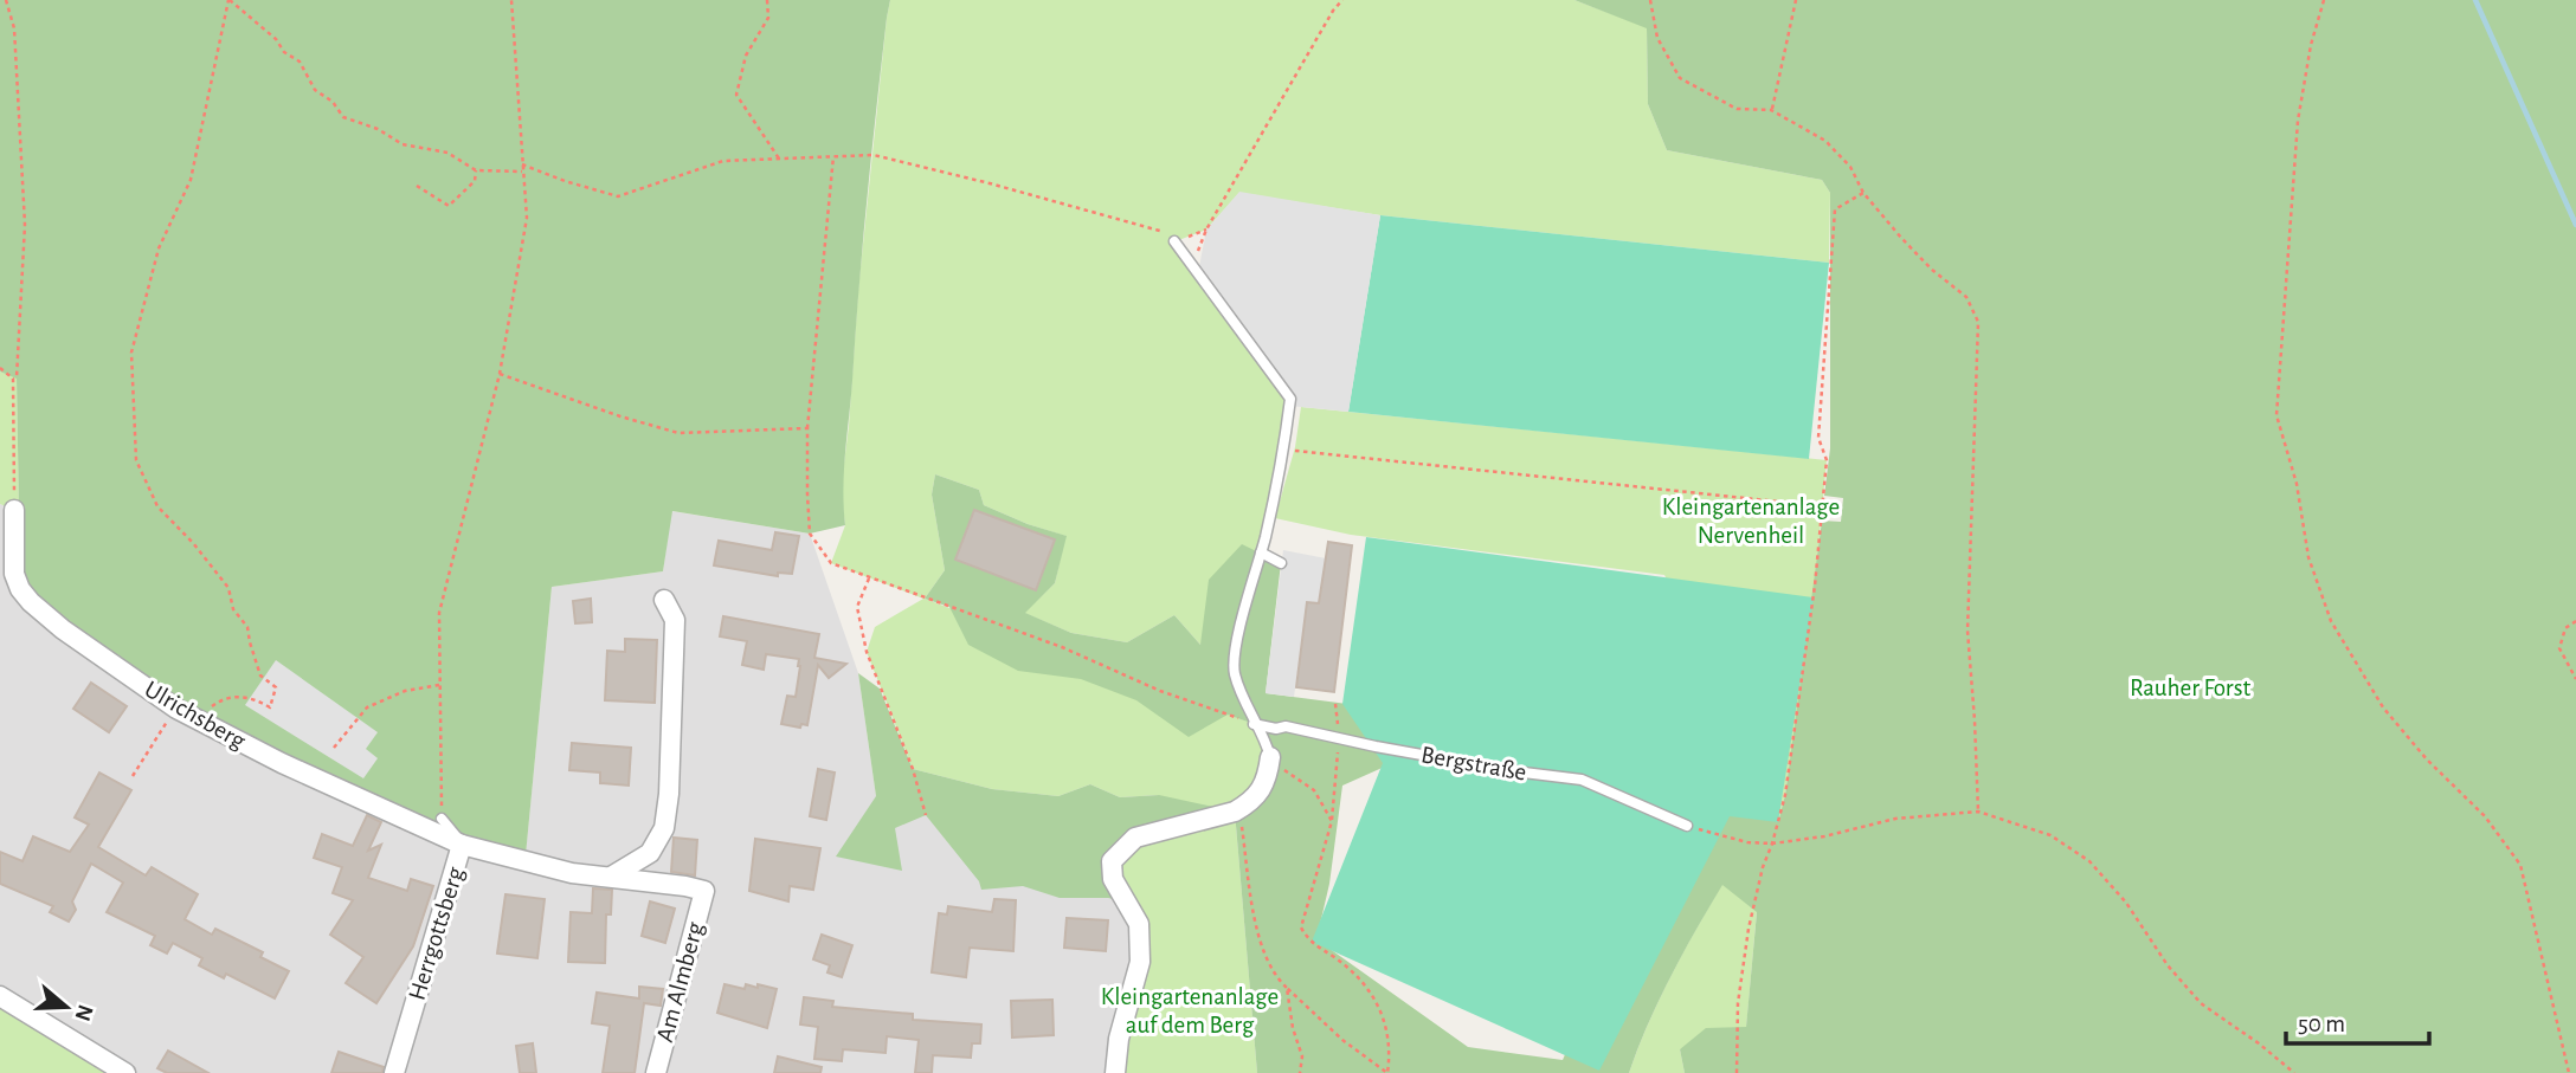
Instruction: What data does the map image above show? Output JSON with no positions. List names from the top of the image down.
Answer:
{
  "streets": {
    "street": ["Ulrichsberg", "Herrgottsberg", "Am Almberg"],
    "lane": ["Bergstraße"]
  },
  "crossings": [
    ["Ulrichsberg", "Herrgottsberg"],
    ["Herrgottsberg", "Am Almberg"]
  ],
  "parks": ["Kleingartenanlage Nervenheil", "Rauher Forst", "Kleingartenanlage auf dem Berg"],
  "scale_bar": "50 m",
  "north": "right"
}
